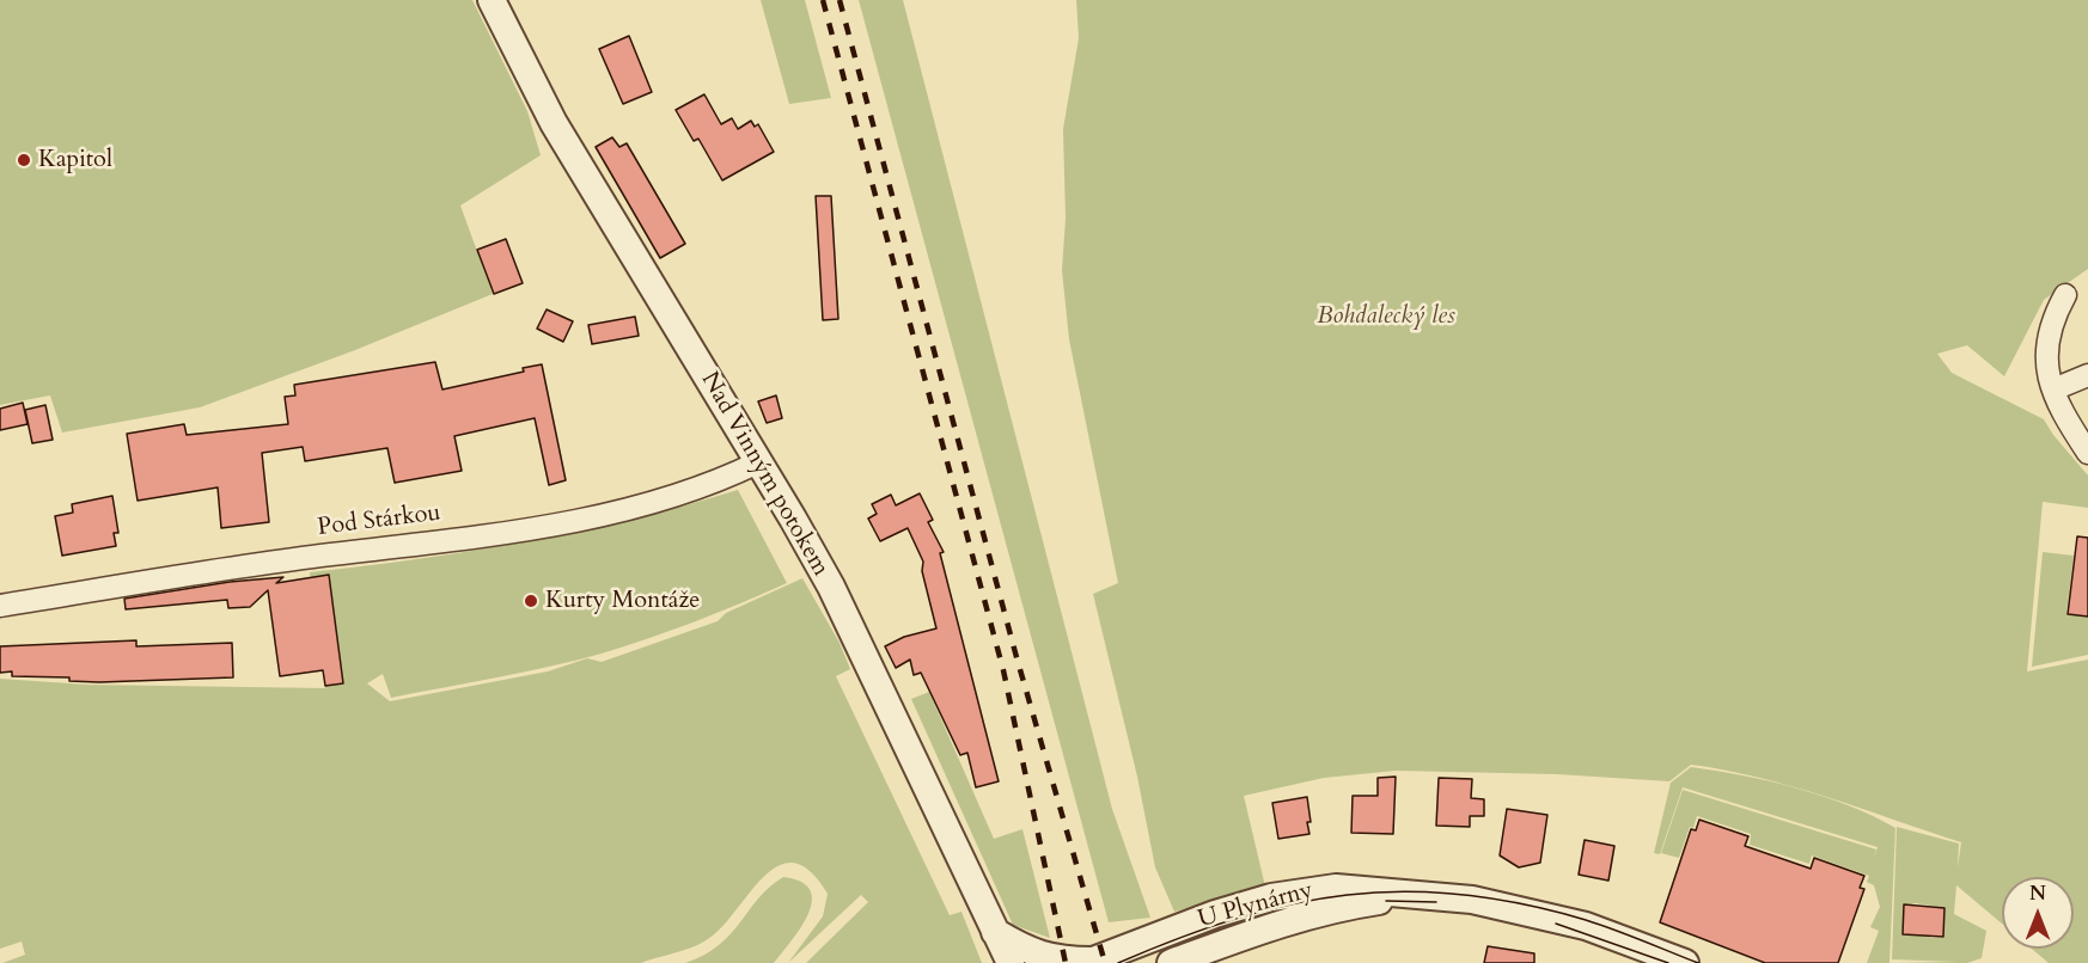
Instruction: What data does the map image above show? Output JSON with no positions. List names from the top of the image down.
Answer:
{
  "streets": {
    "street": ["Nad Vinným potokem", "Pod Stárkou", "U Plynárny"]
  },
  "crossings": [
    ["Nad Vinným potokem", "Pod Stárkou"]
  ],
  "parks": ["Bohdalecký les"],
  "places": ["Kapitol", "Kurty Montáže"],
  "north": "top"
}
